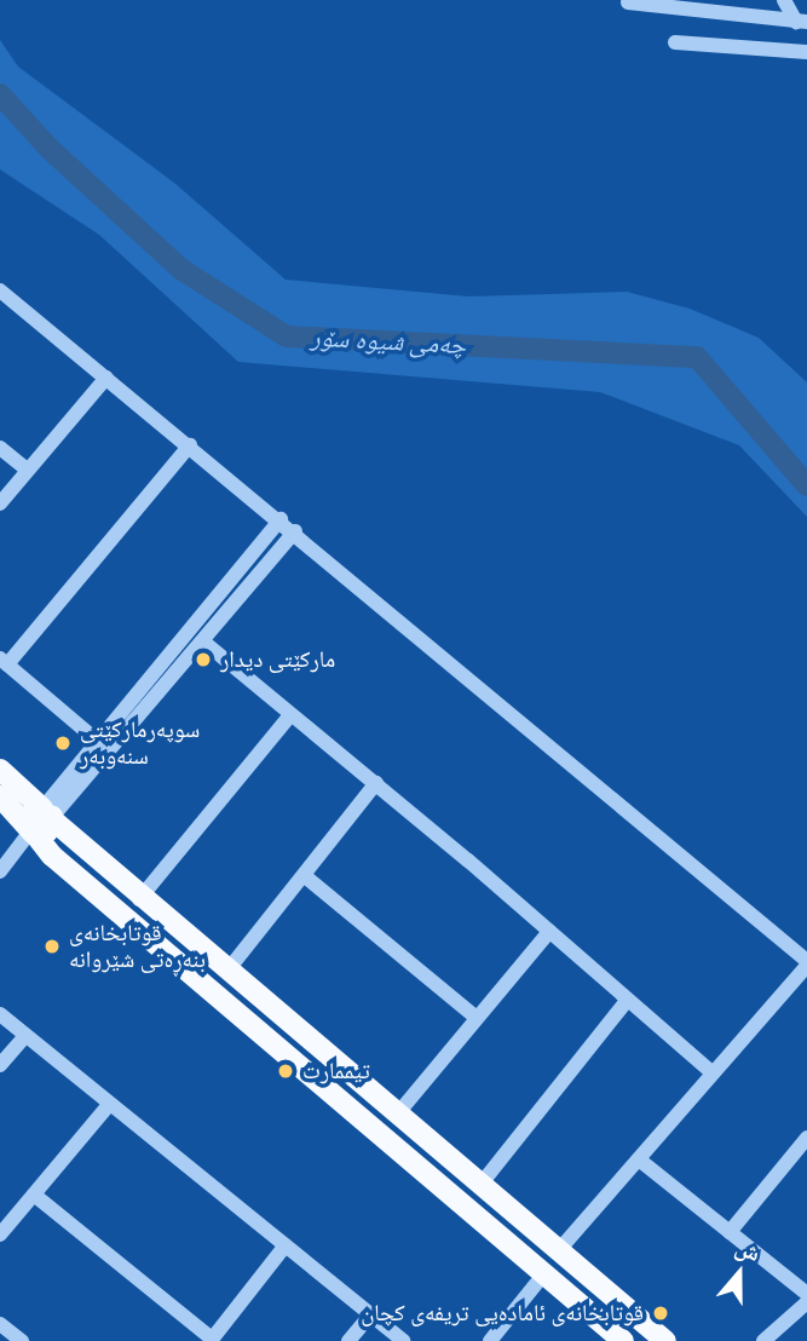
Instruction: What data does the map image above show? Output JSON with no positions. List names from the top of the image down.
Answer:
{
  "water": ["چەمی شیوە سۆر"],
  "places": [
    "مارکێتی دیدار",
    "سوپەرمارکێتی سنەوبەر",
    "قوتابخانەی بنەڕەتی شێروانە",
    "تیممارت",
    "قوتابخانەی ئامادەیی تریفەی کچان"
  ],
  "north": "top"
}
